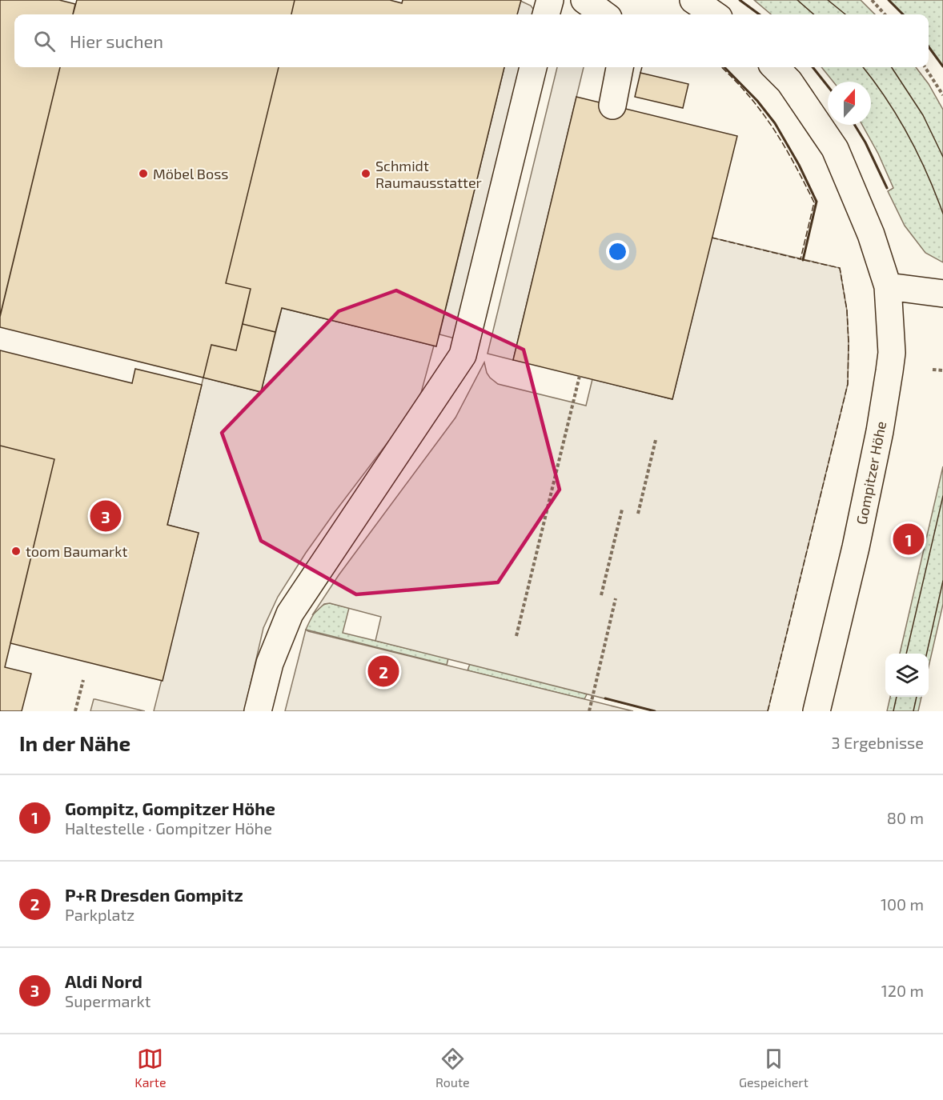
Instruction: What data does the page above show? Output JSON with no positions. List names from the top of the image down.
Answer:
{
  "streets": {
    "street": ["Gompitzer Höhe"]
  },
  "places": ["Möbel Boss", "Schmidt Raumausstatter", "toom Baumarkt"],
  "north": "top",
  "page": {
    "search": "Hier suchen",
    "pins": ["3", "1", "2"],
    "heading": ["In der Nähe", "3 Ergebnisse"],
    "list": [
      {
        "mark": "1",
        "name": "Gompitz, Gompitzer Höhe",
        "note": "Haltestelle · Gompitzer Höhe",
        "value": "80 m"
      },
      {
        "mark": "2",
        "name": "P+R Dresden Gompitz",
        "note": "Parkplatz",
        "value": "100 m"
      },
      {
        "mark": "3",
        "name": "Aldi Nord",
        "note": "Supermarkt",
        "value": "120 m"
      }
    ],
    "nav": ["Karte", "Route", "Gespeichert"]
  }
}
